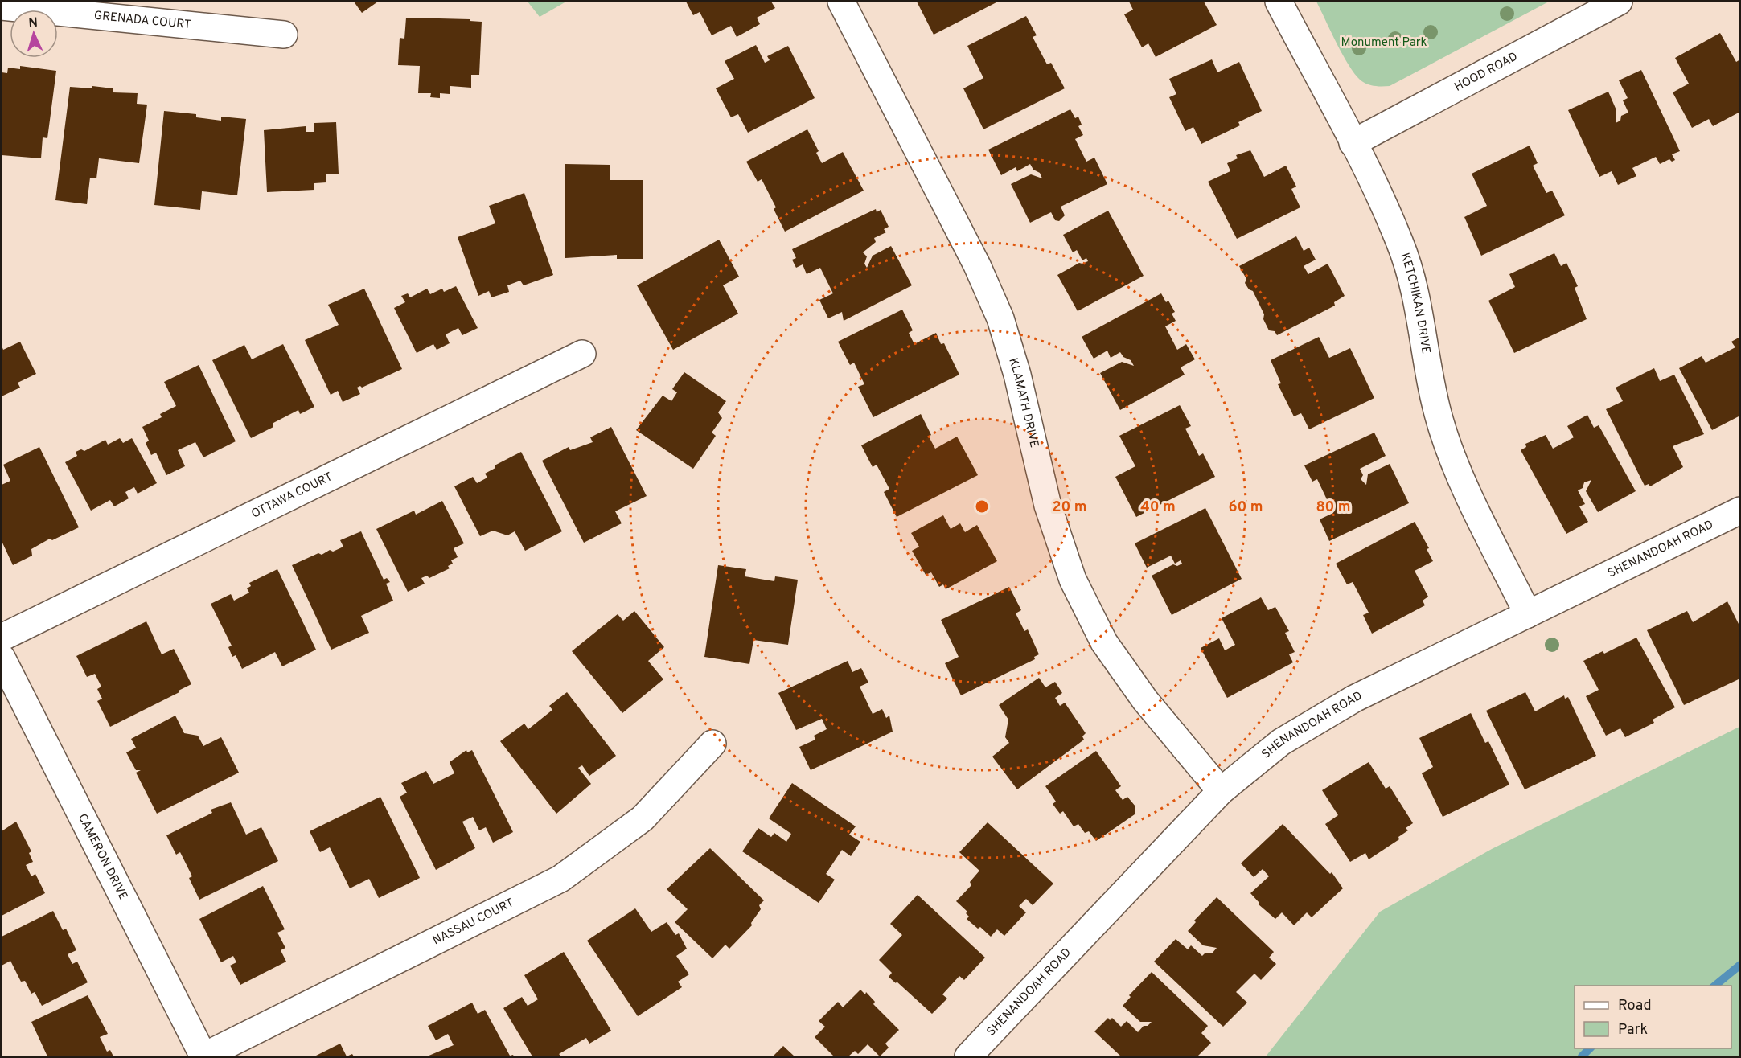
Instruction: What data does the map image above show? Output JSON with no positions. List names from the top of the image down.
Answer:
{
  "streets": {
    "street": [
      "GRENADA COURT",
      "HOOD ROAD",
      "KETCHIKAN DRIVE",
      "KLAMATH DRIVE",
      "OTTAWA COURT",
      "SHENANDOAH ROAD",
      "CAMERON DRIVE",
      "NASSAU COURT"
    ]
  },
  "crossings": [
    ["HOOD ROAD", "KETCHIKAN DRIVE"],
    ["KETCHIKAN DRIVE", "SHENANDOAH ROAD"],
    ["KLAMATH DRIVE", "SHENANDOAH ROAD"],
    ["CAMERON DRIVE", "NASSAU COURT"]
  ],
  "parks": ["Monument Park"],
  "legend": ["Road", "Park"],
  "north": "top",
  "rings": [
    "20 m",
    "40 m",
    "60 m",
    "80 m"
  ]
}
